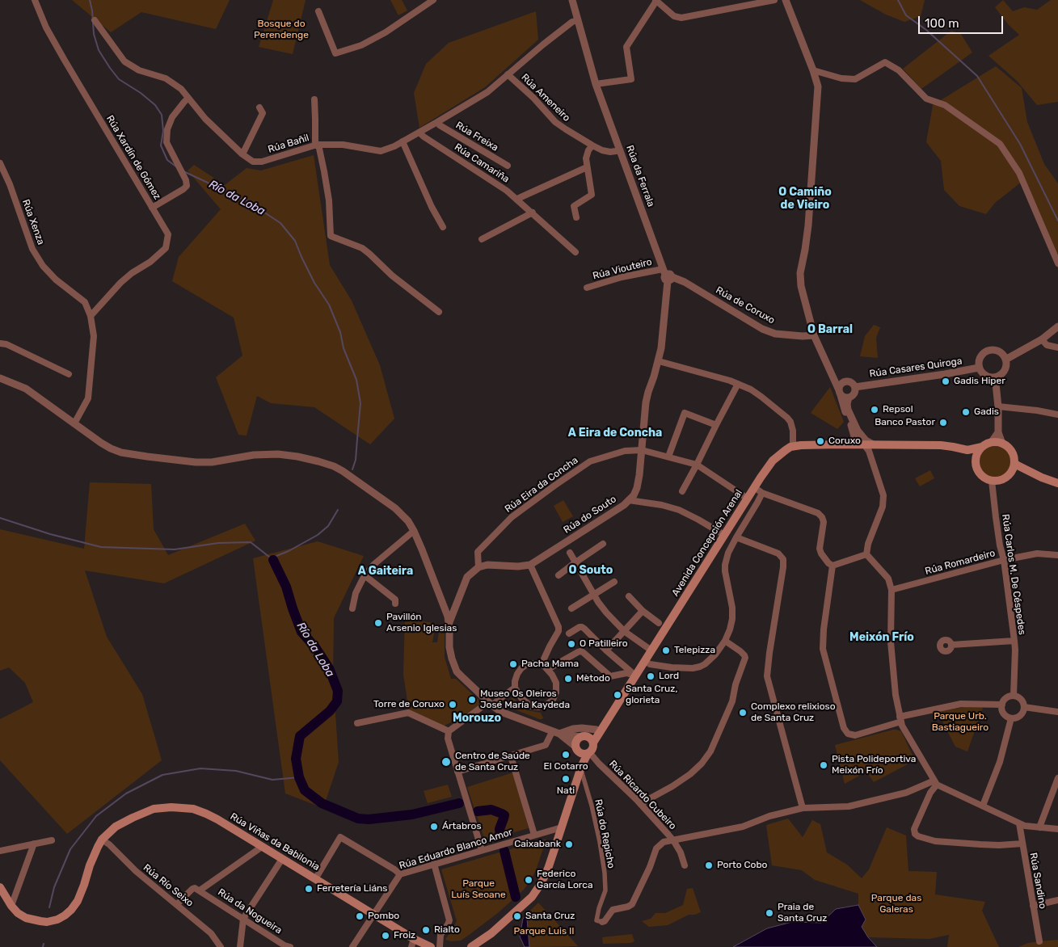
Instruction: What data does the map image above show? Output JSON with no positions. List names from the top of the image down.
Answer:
{
  "streets": {
    "main road": ["Avenida Concepción Arenal", "Rúa Viñas da Babilonia"],
    "street": [
      "Rúa Ameneiro",
      "Rúa Freixa",
      "Rúa Bañil",
      "Rúa Xardín de Gómez",
      "Rúa Camariña",
      "Rúa da Ferrala",
      "Rúa Xenza",
      "Rúa Viouteiro",
      "Rúa de Coruxo",
      "Rúa Casares Quiroga",
      "Rúa Eira da Concha",
      "Rúa do Souto",
      "Rúa Romardeiro",
      "Rúa Carlos M. De Céspedes",
      "Rúa Ricardo Cubeiro",
      "Rúa do Repicho",
      "Rúa Eduardo Blanco Amor",
      "Rúa Sandino",
      "Rúa Río Seixo",
      "Rúa da Nogueira"
    ]
  },
  "crossings": [
    ["Rúa Ameneiro", "Rúa Bañil"],
    ["Rúa Ameneiro", "Rúa da Ferrala"],
    ["Rúa Freixa", "Rúa Bañil"],
    ["Rúa Bañil", "Rúa Camariña"],
    ["Rúa Bañil", "Rúa da Ferrala"],
    ["Rúa Xardín de Gómez", "Rúa Xenza"],
    ["Rúa da Ferrala", "Rúa Viouteiro"],
    ["Rúa da Ferrala", "Rúa de Coruxo"],
    ["Rúa da Ferrala", "Rúa do Souto"],
    ["Rúa Viouteiro", "Rúa de Coruxo"],
    ["Rúa Viouteiro", "Rúa do Souto"],
    ["Rúa de Coruxo", "Rúa do Souto"],
    ["Rúa Eira da Concha", "Rúa do Souto"],
    ["Rúa Eira da Concha", "Avenida Concepción Arenal"],
    ["Avenida Concepción Arenal", "Rúa Ricardo Cubeiro"],
    ["Avenida Concepción Arenal", "Rúa do Repicho"],
    ["Avenida Concepción Arenal", "Rúa Eduardo Blanco Amor"],
    ["Rúa Romardeiro", "Rúa Carlos M. De Céspedes"],
    ["Rúa Ricardo Cubeiro", "Rúa do Repicho"],
    ["Rúa Viñas da Babilonia", "Rúa Eduardo Blanco Amor"],
    ["Rúa Viñas da Babilonia", "Rúa Río Seixo"]
  ],
  "districts": [
    "O Camiño de Vieiro",
    "O Barral",
    "A Eira de Concha",
    "O Souto",
    "A Gaiteira",
    "Meixón Frío",
    "Morouzo"
  ],
  "water": ["Río da Loba"],
  "parks": [
    "Bosque do Perendenge",
    "Parque Urb. Bastiagueiro",
    "Parque Luís Seoane",
    "Parque das Galeras",
    "Parque Luis II"
  ],
  "places": [
    "Gadis Hiper",
    "Repsol",
    "Gadis",
    "Banco Pastor",
    "Coruxo",
    "Pavillón Arsenio Iglesias",
    "O Patilleiro",
    "Telepizza",
    "Pacha Mama",
    "Lord",
    "Mètodo",
    "Santa Cruz, glorieta",
    "Museo Os Oleiros José María Kaydeda",
    "Torre de Coruxo",
    "Complexo relixioso de Santa Cruz",
    "El Cotarro",
    "Centro de Saúde de Santa Cruz",
    "Pista Polideportiva Meixón Frío",
    "Nati",
    "Ártabros",
    "Caixabank",
    "Porto Cobo",
    "Federico García Lorca",
    "Ferretería Liáns",
    "Praia de Santa Cruz",
    "Pombo",
    "Santa Cruz",
    "Rialto",
    "Froiz"
  ],
  "scale_bar": "100 m"
}
